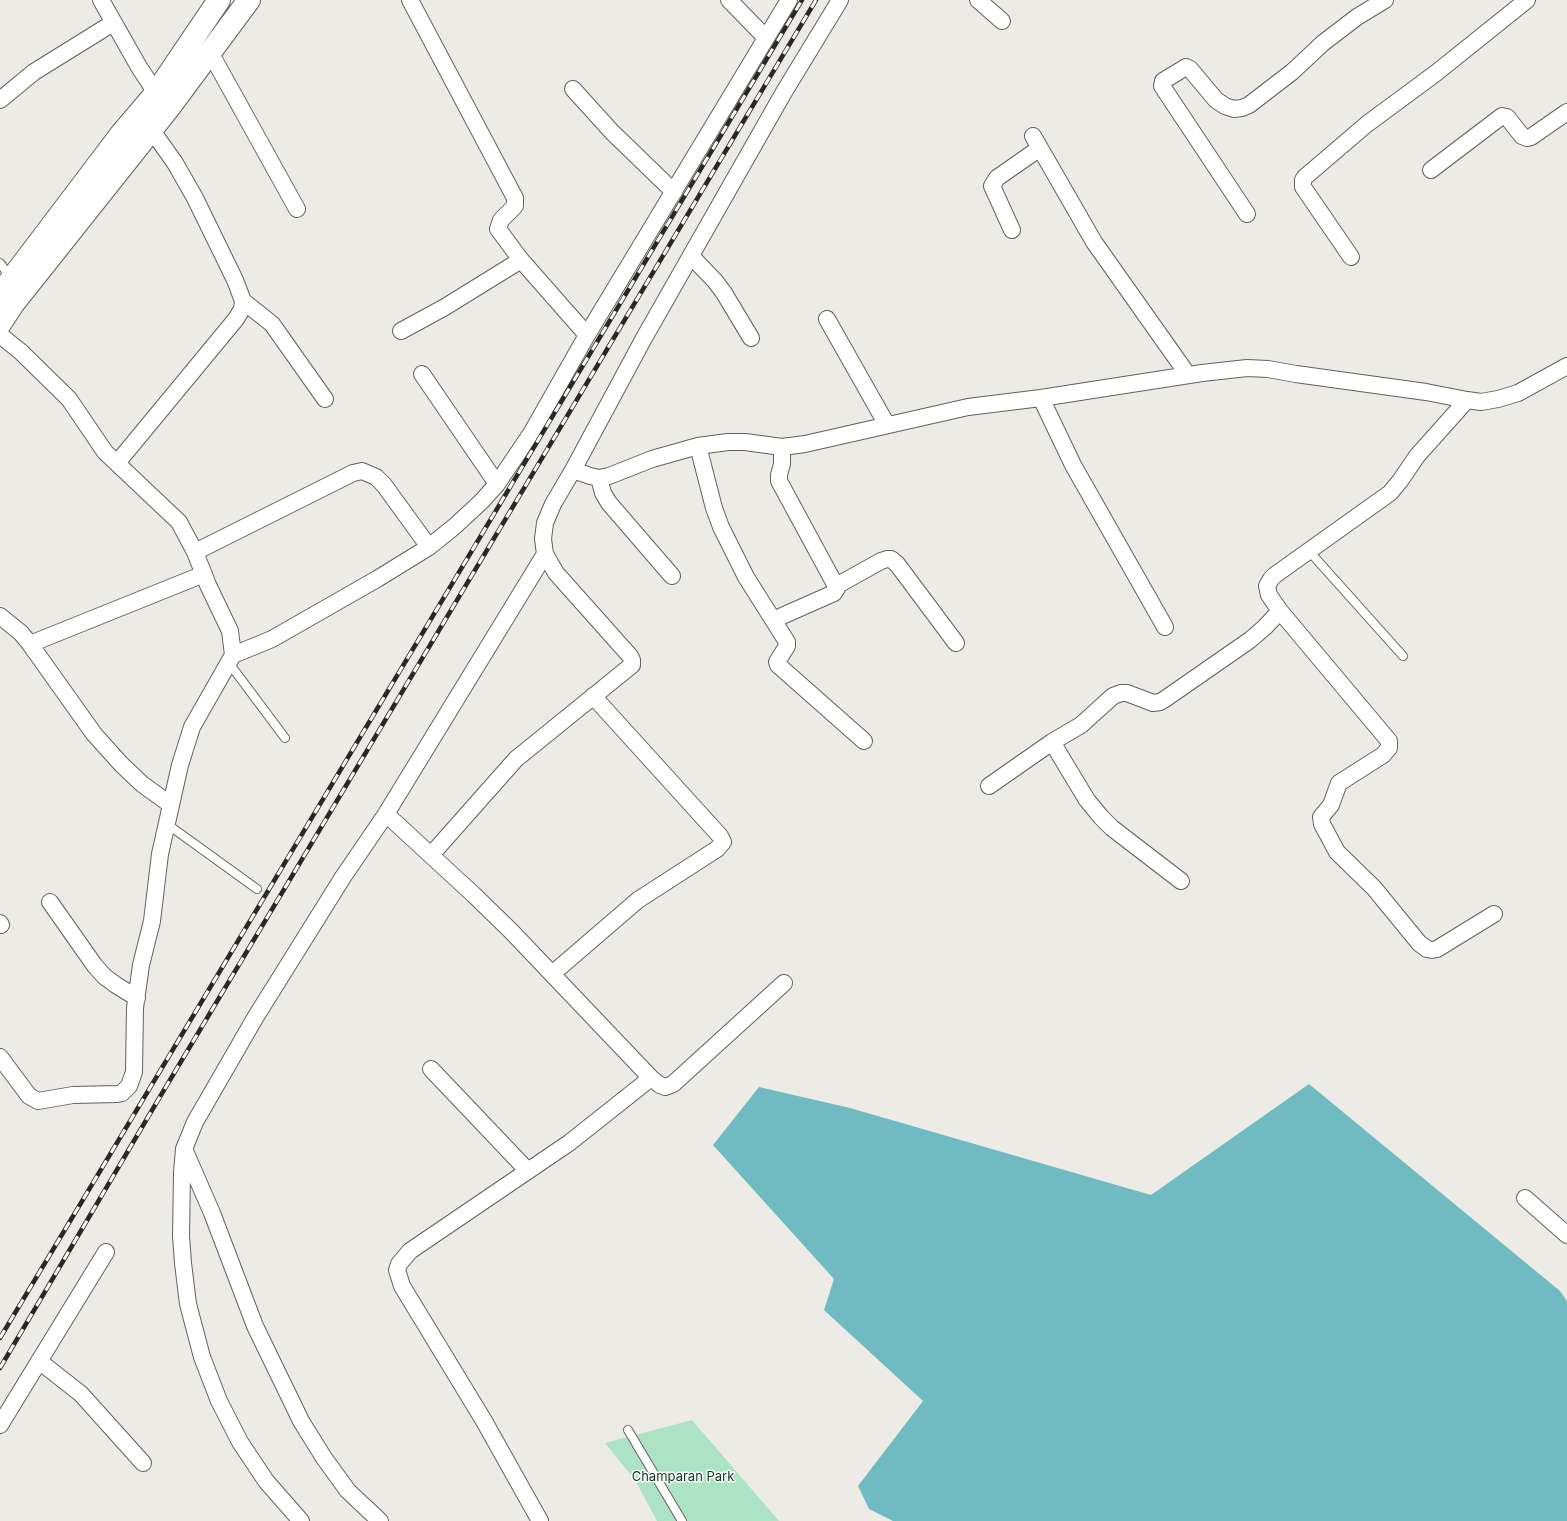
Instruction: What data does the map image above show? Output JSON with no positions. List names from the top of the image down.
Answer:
{
  "parks": ["Champaran Park"]
}
